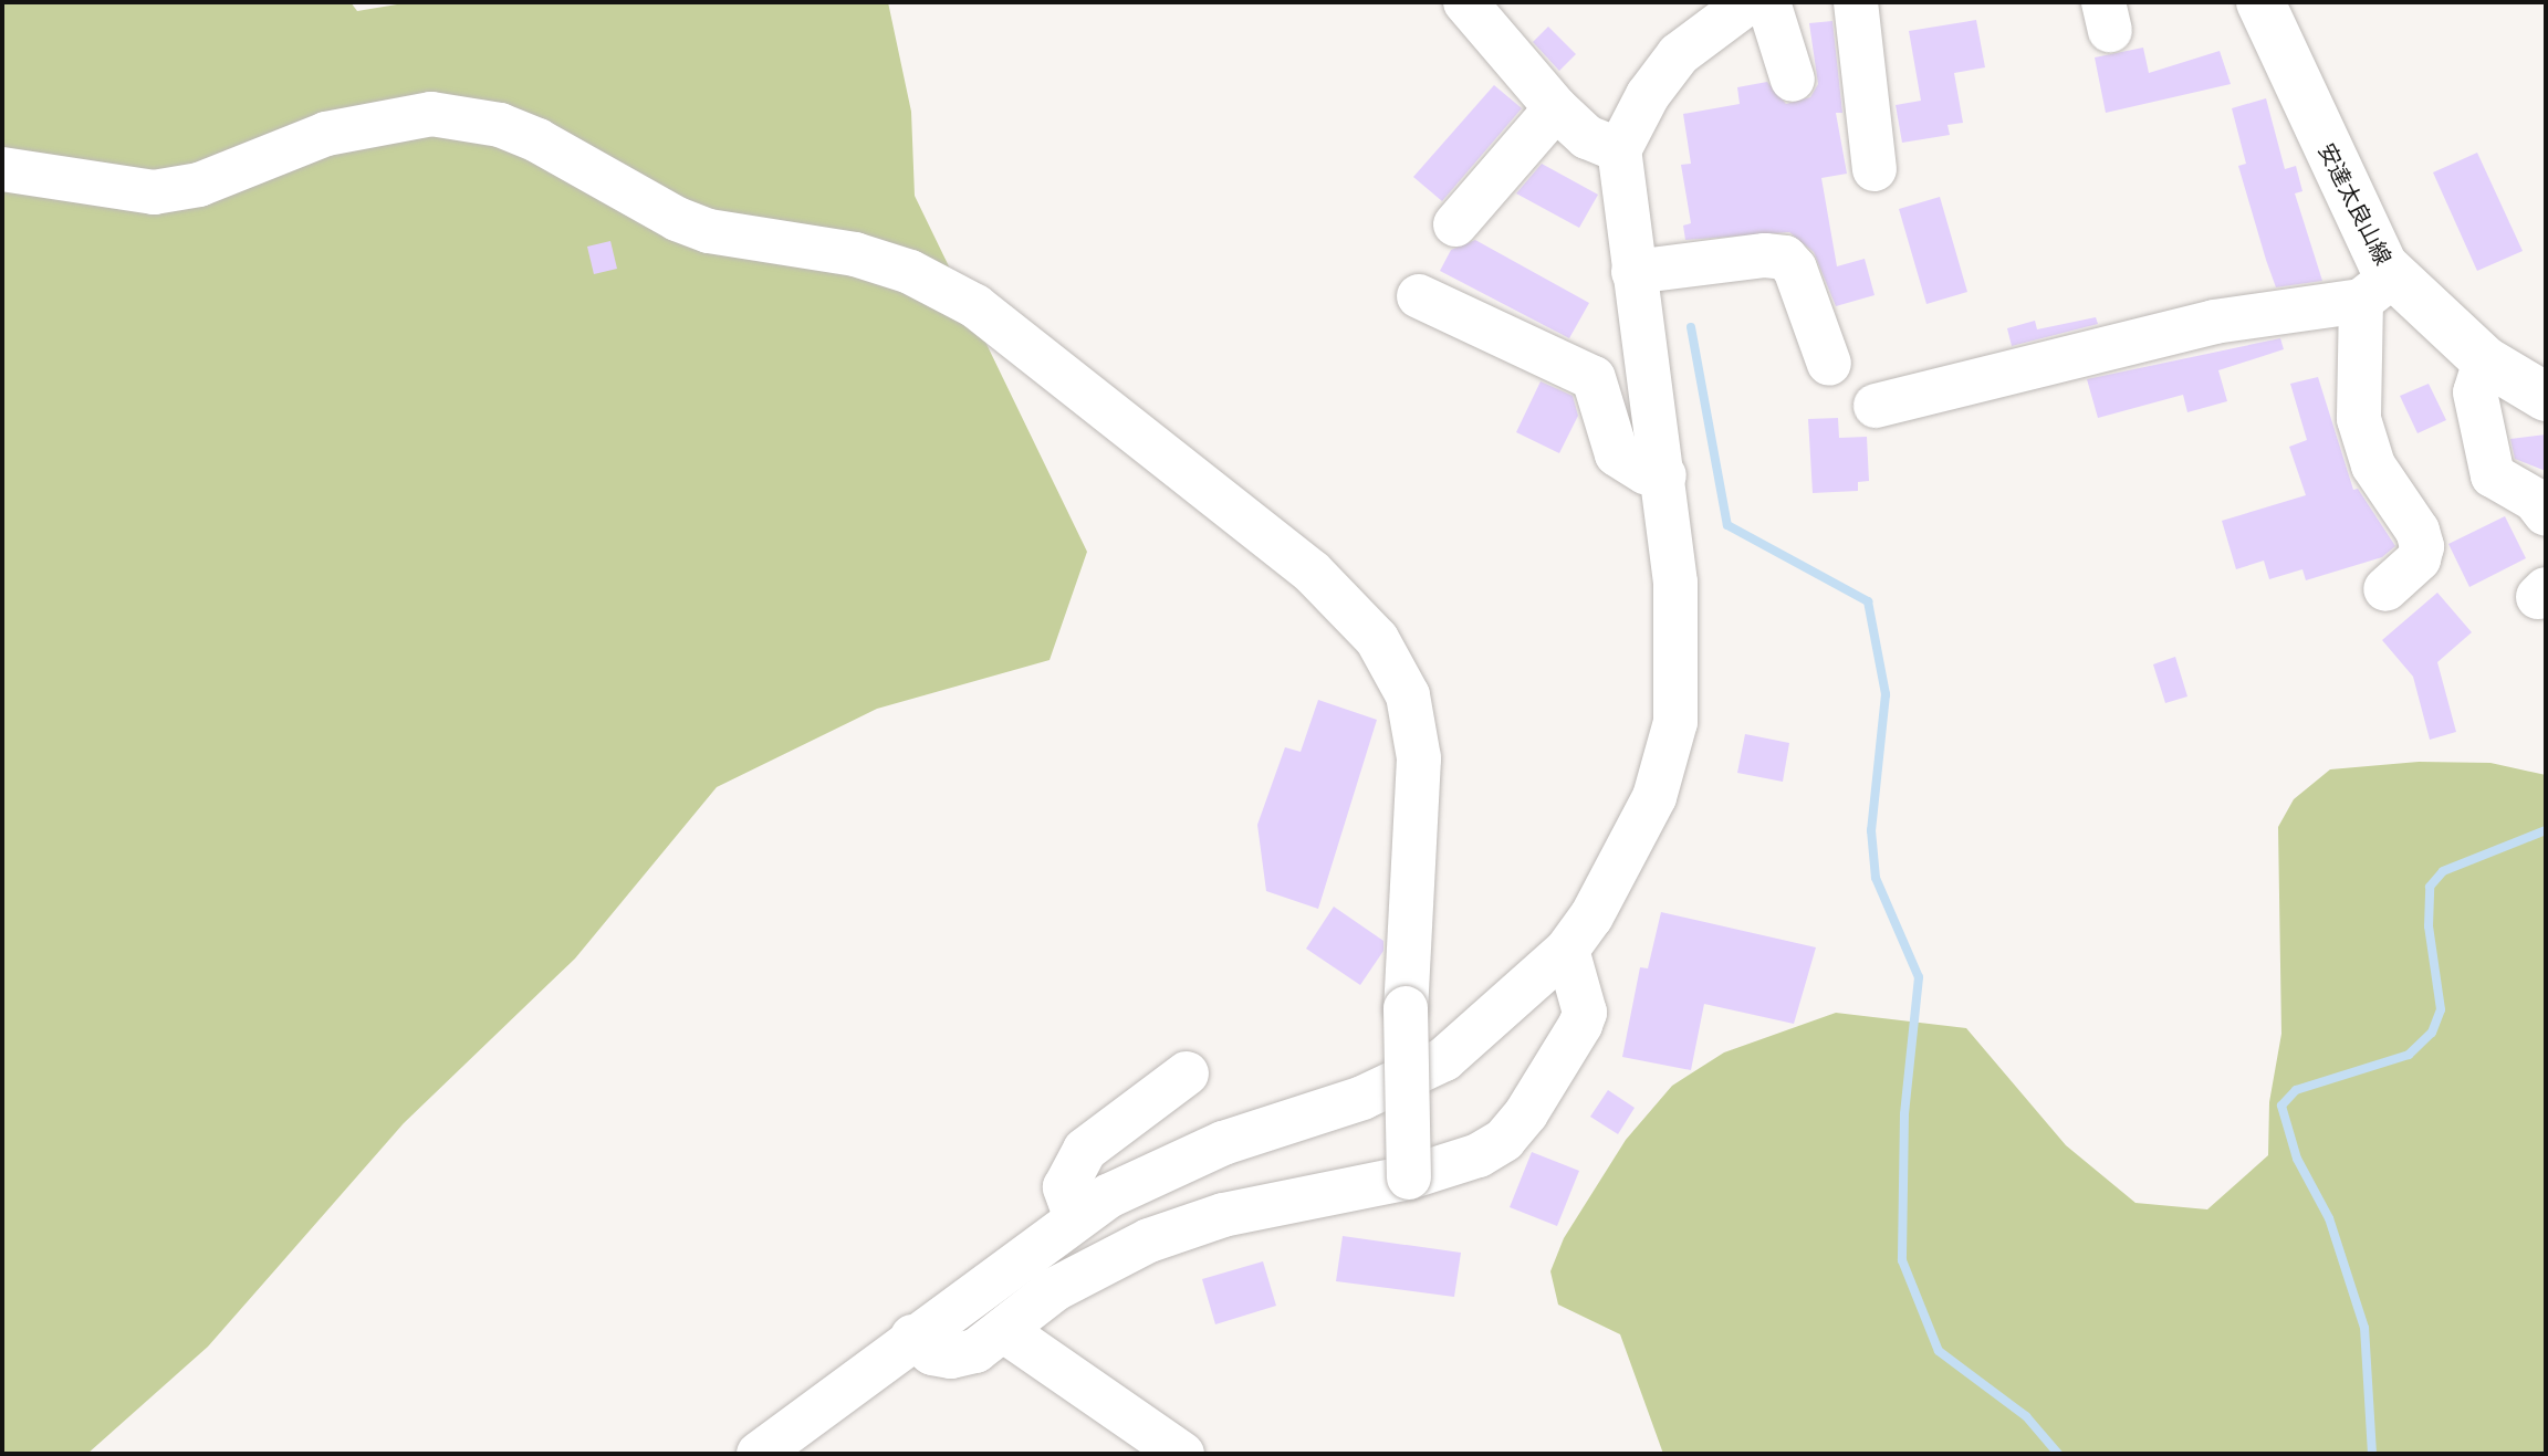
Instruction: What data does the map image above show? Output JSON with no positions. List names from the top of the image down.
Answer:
{
  "streets": {
    "main road": ["安達太良山線"]
  }
}
